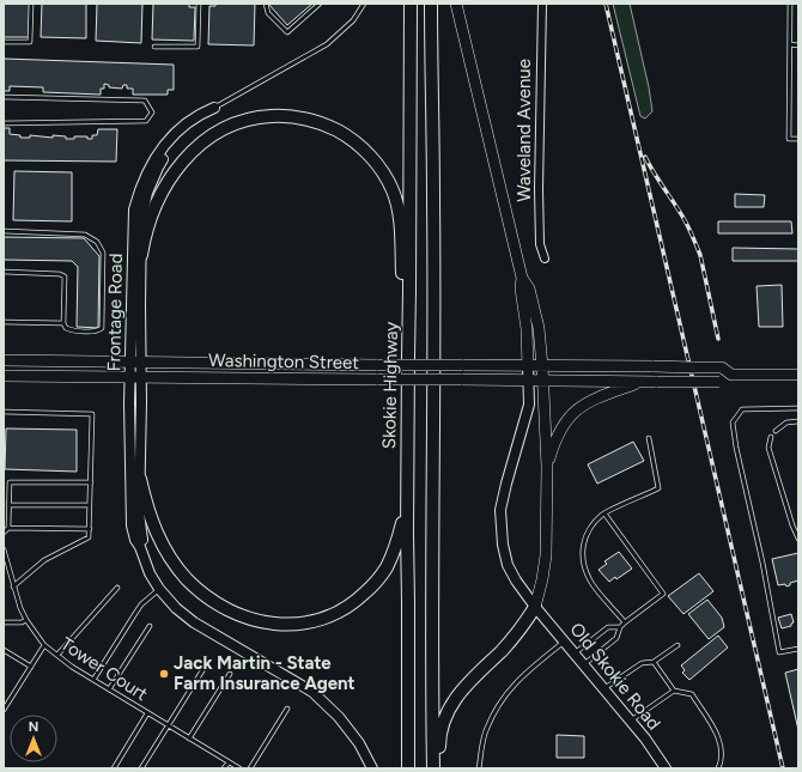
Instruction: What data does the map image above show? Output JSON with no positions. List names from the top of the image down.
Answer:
{
  "streets": {
    "highway": ["Skokie Highway"],
    "main road": ["Washington Street"],
    "street": ["Waveland Avenue", "Frontage Road", "Old Skokie Road"],
    "lane": ["Tower Court"]
  },
  "crossings": [
    ["Frontage Road", "Washington Street"],
    ["Washington Street", "Old Skokie Road"]
  ],
  "places": ["Jack Martin - State Farm Insurance Agent"],
  "north": "top"
}
